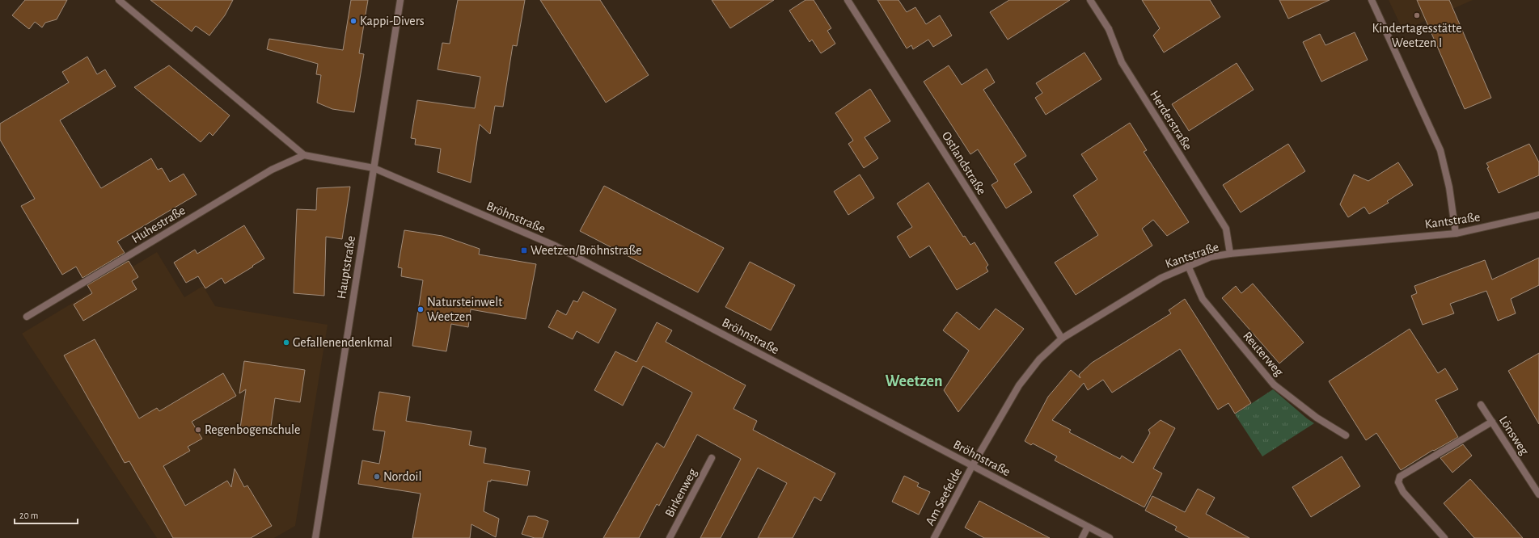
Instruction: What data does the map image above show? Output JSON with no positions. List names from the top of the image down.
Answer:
{
  "streets": {
    "street": [
      "Herderstraße",
      "Ostlandstraße",
      "Bröhnstraße",
      "Kantstraße",
      "Huhestraße",
      "Hauptstraße",
      "Reuterweg",
      "Lönsweg",
      "Birkenweg",
      "Am Seefelde"
    ]
  },
  "crossings": [
    ["Herderstraße", "Kantstraße"],
    ["Ostlandstraße", "Kantstraße"],
    ["Bröhnstraße", "Kantstraße"],
    ["Bröhnstraße", "Hauptstraße"],
    ["Bröhnstraße", "Am Seefelde"],
    ["Kantstraße", "Reuterweg"],
    ["Kantstraße", "Am Seefelde"]
  ],
  "districts": ["Weetzen"],
  "places": {
    "other": [
      "Kindertagesstätte Weetzen I",
      "Kappi-Divers",
      "Natursteinwelt Weetzen",
      "Gefallenendenkmal",
      "Regenbogenschule",
      "Nordoil"
    ],
    "transit": ["Weetzen/Bröhnstraße"]
  },
  "scale_bar": "20 m"
}
